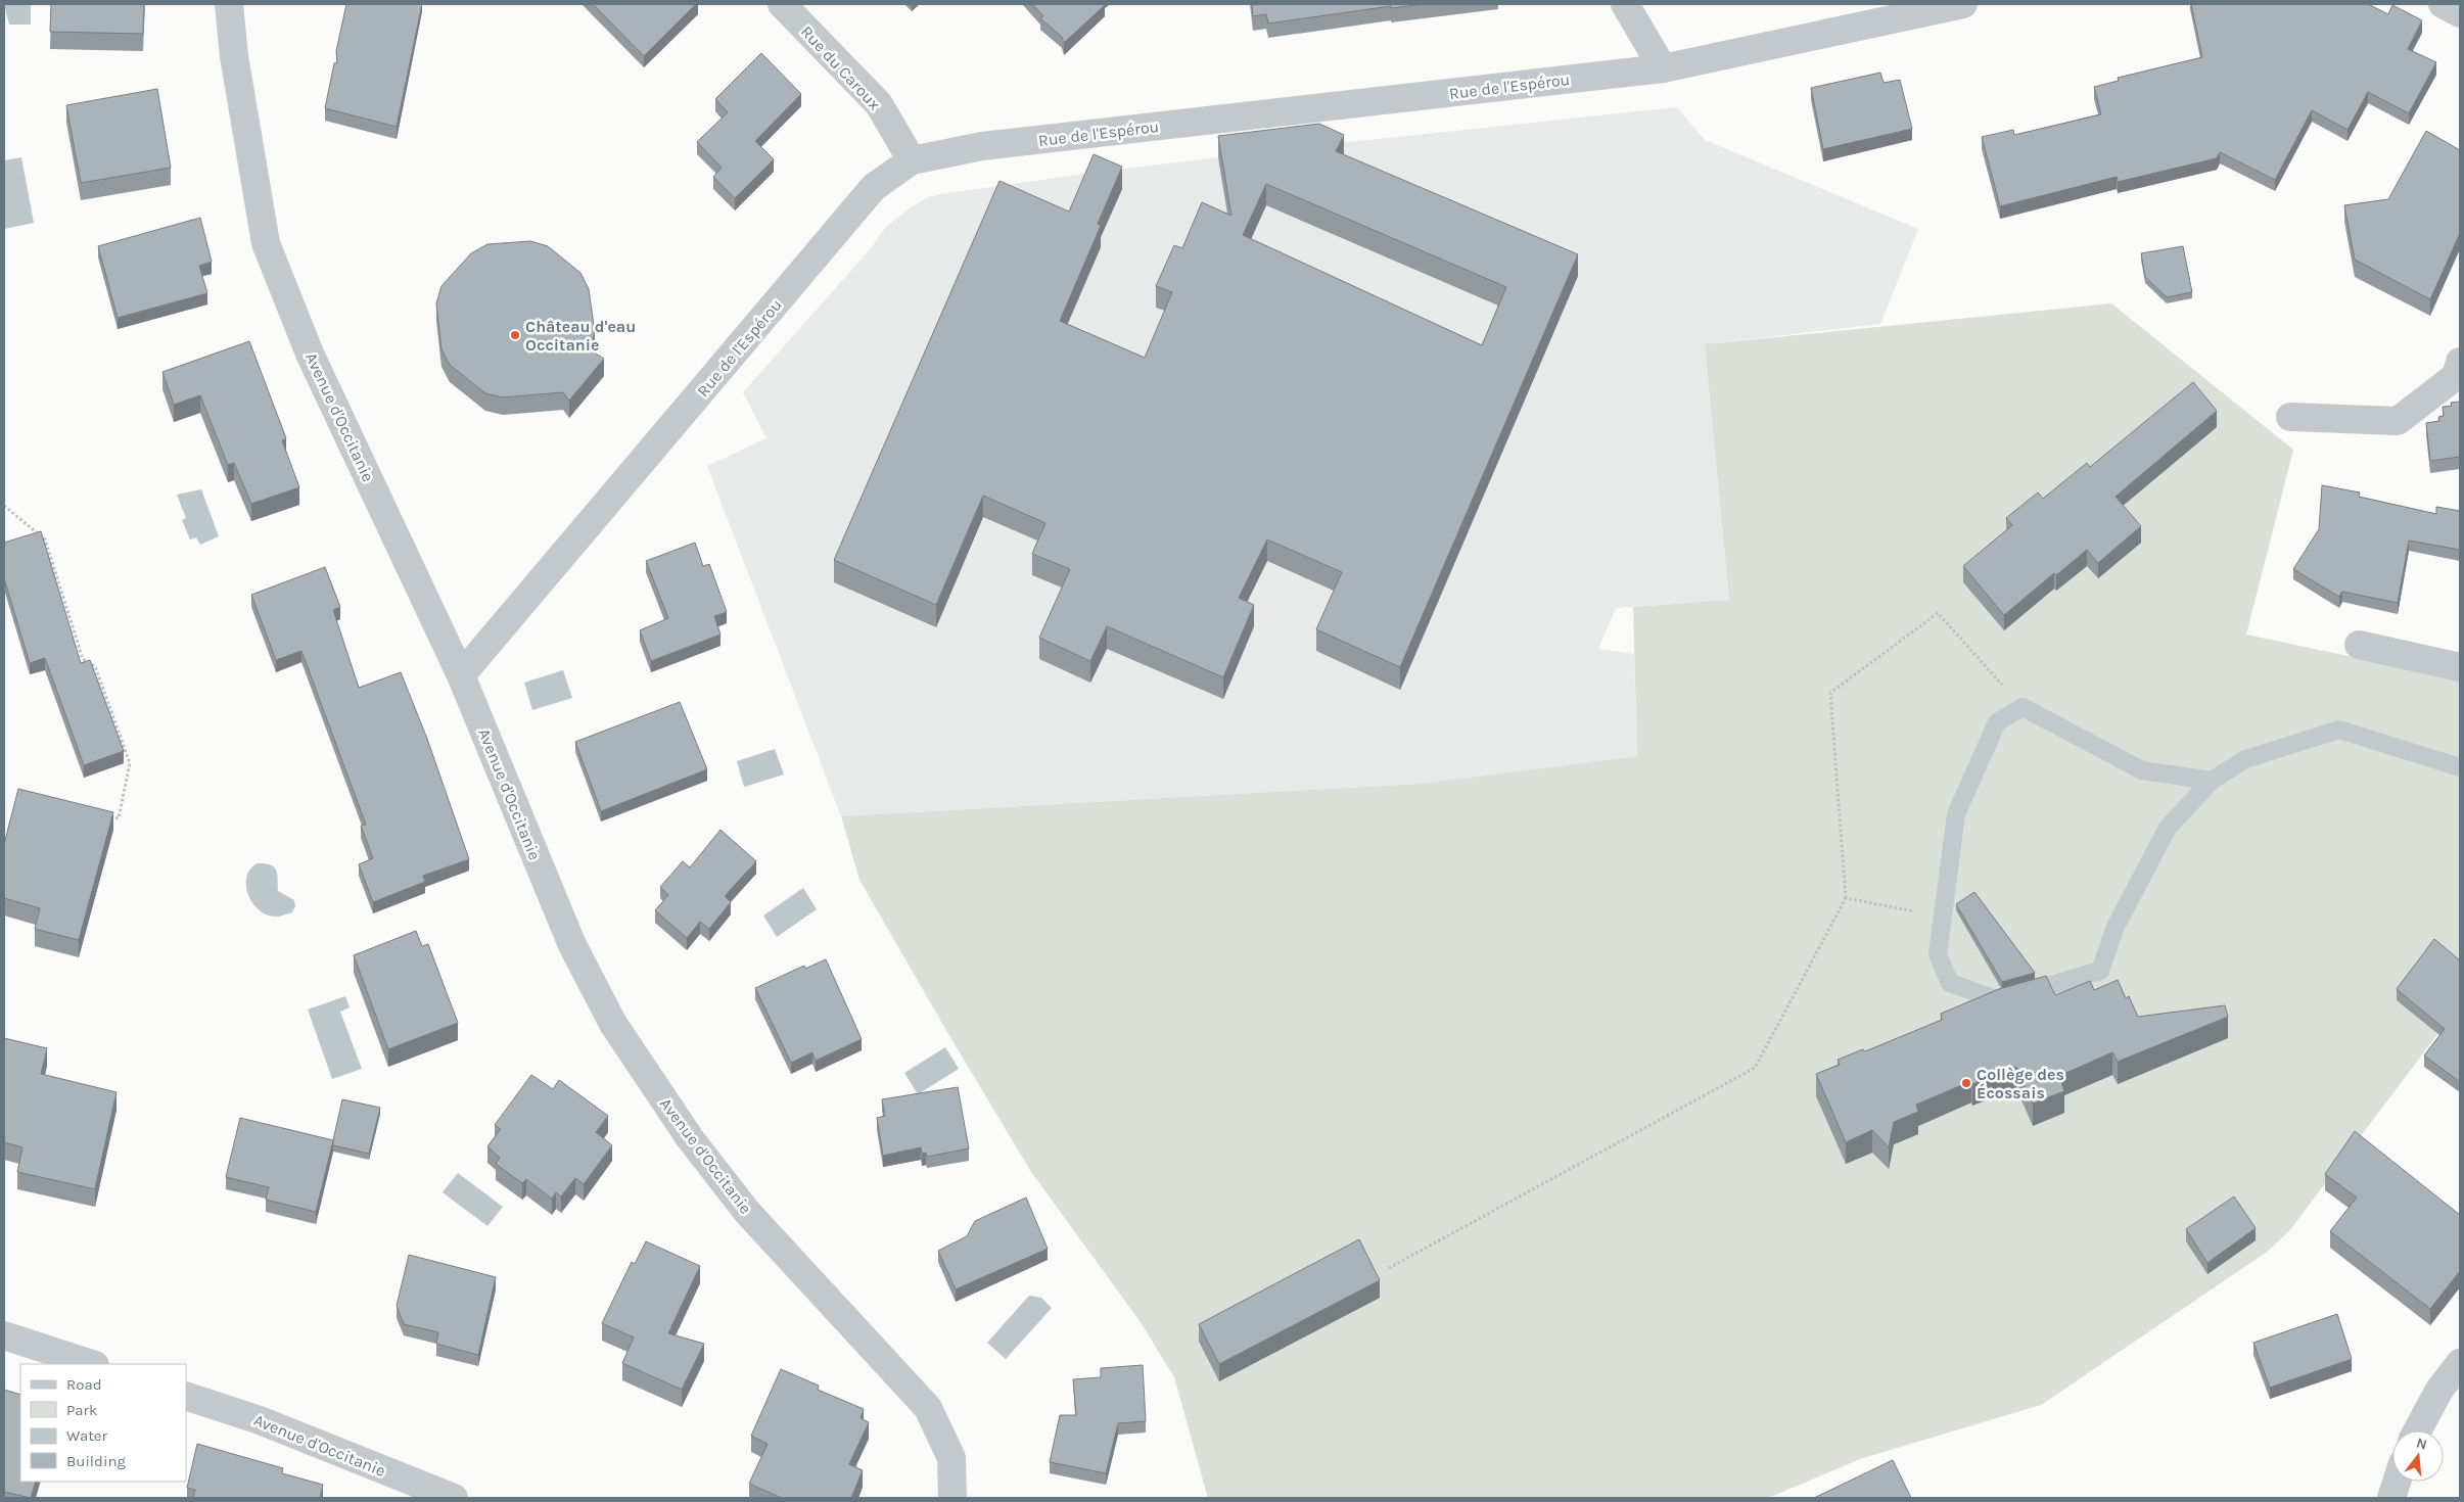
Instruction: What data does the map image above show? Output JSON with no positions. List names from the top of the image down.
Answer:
{
  "streets": {
    "street": ["Rue du Caroux", "Rue de l'Espérou", "Avenue d'Occitanie"]
  },
  "crossings": [
    ["Rue du Caroux", "Rue de l'Espérou"],
    ["Rue de l'Espérou", "Avenue d'Occitanie"]
  ],
  "places": ["Château d'eau Occitanie", "Collège des Écossais"],
  "legend": [
    "Road",
    "Park",
    "Water",
    "Building"
  ],
  "north": "top"
}
